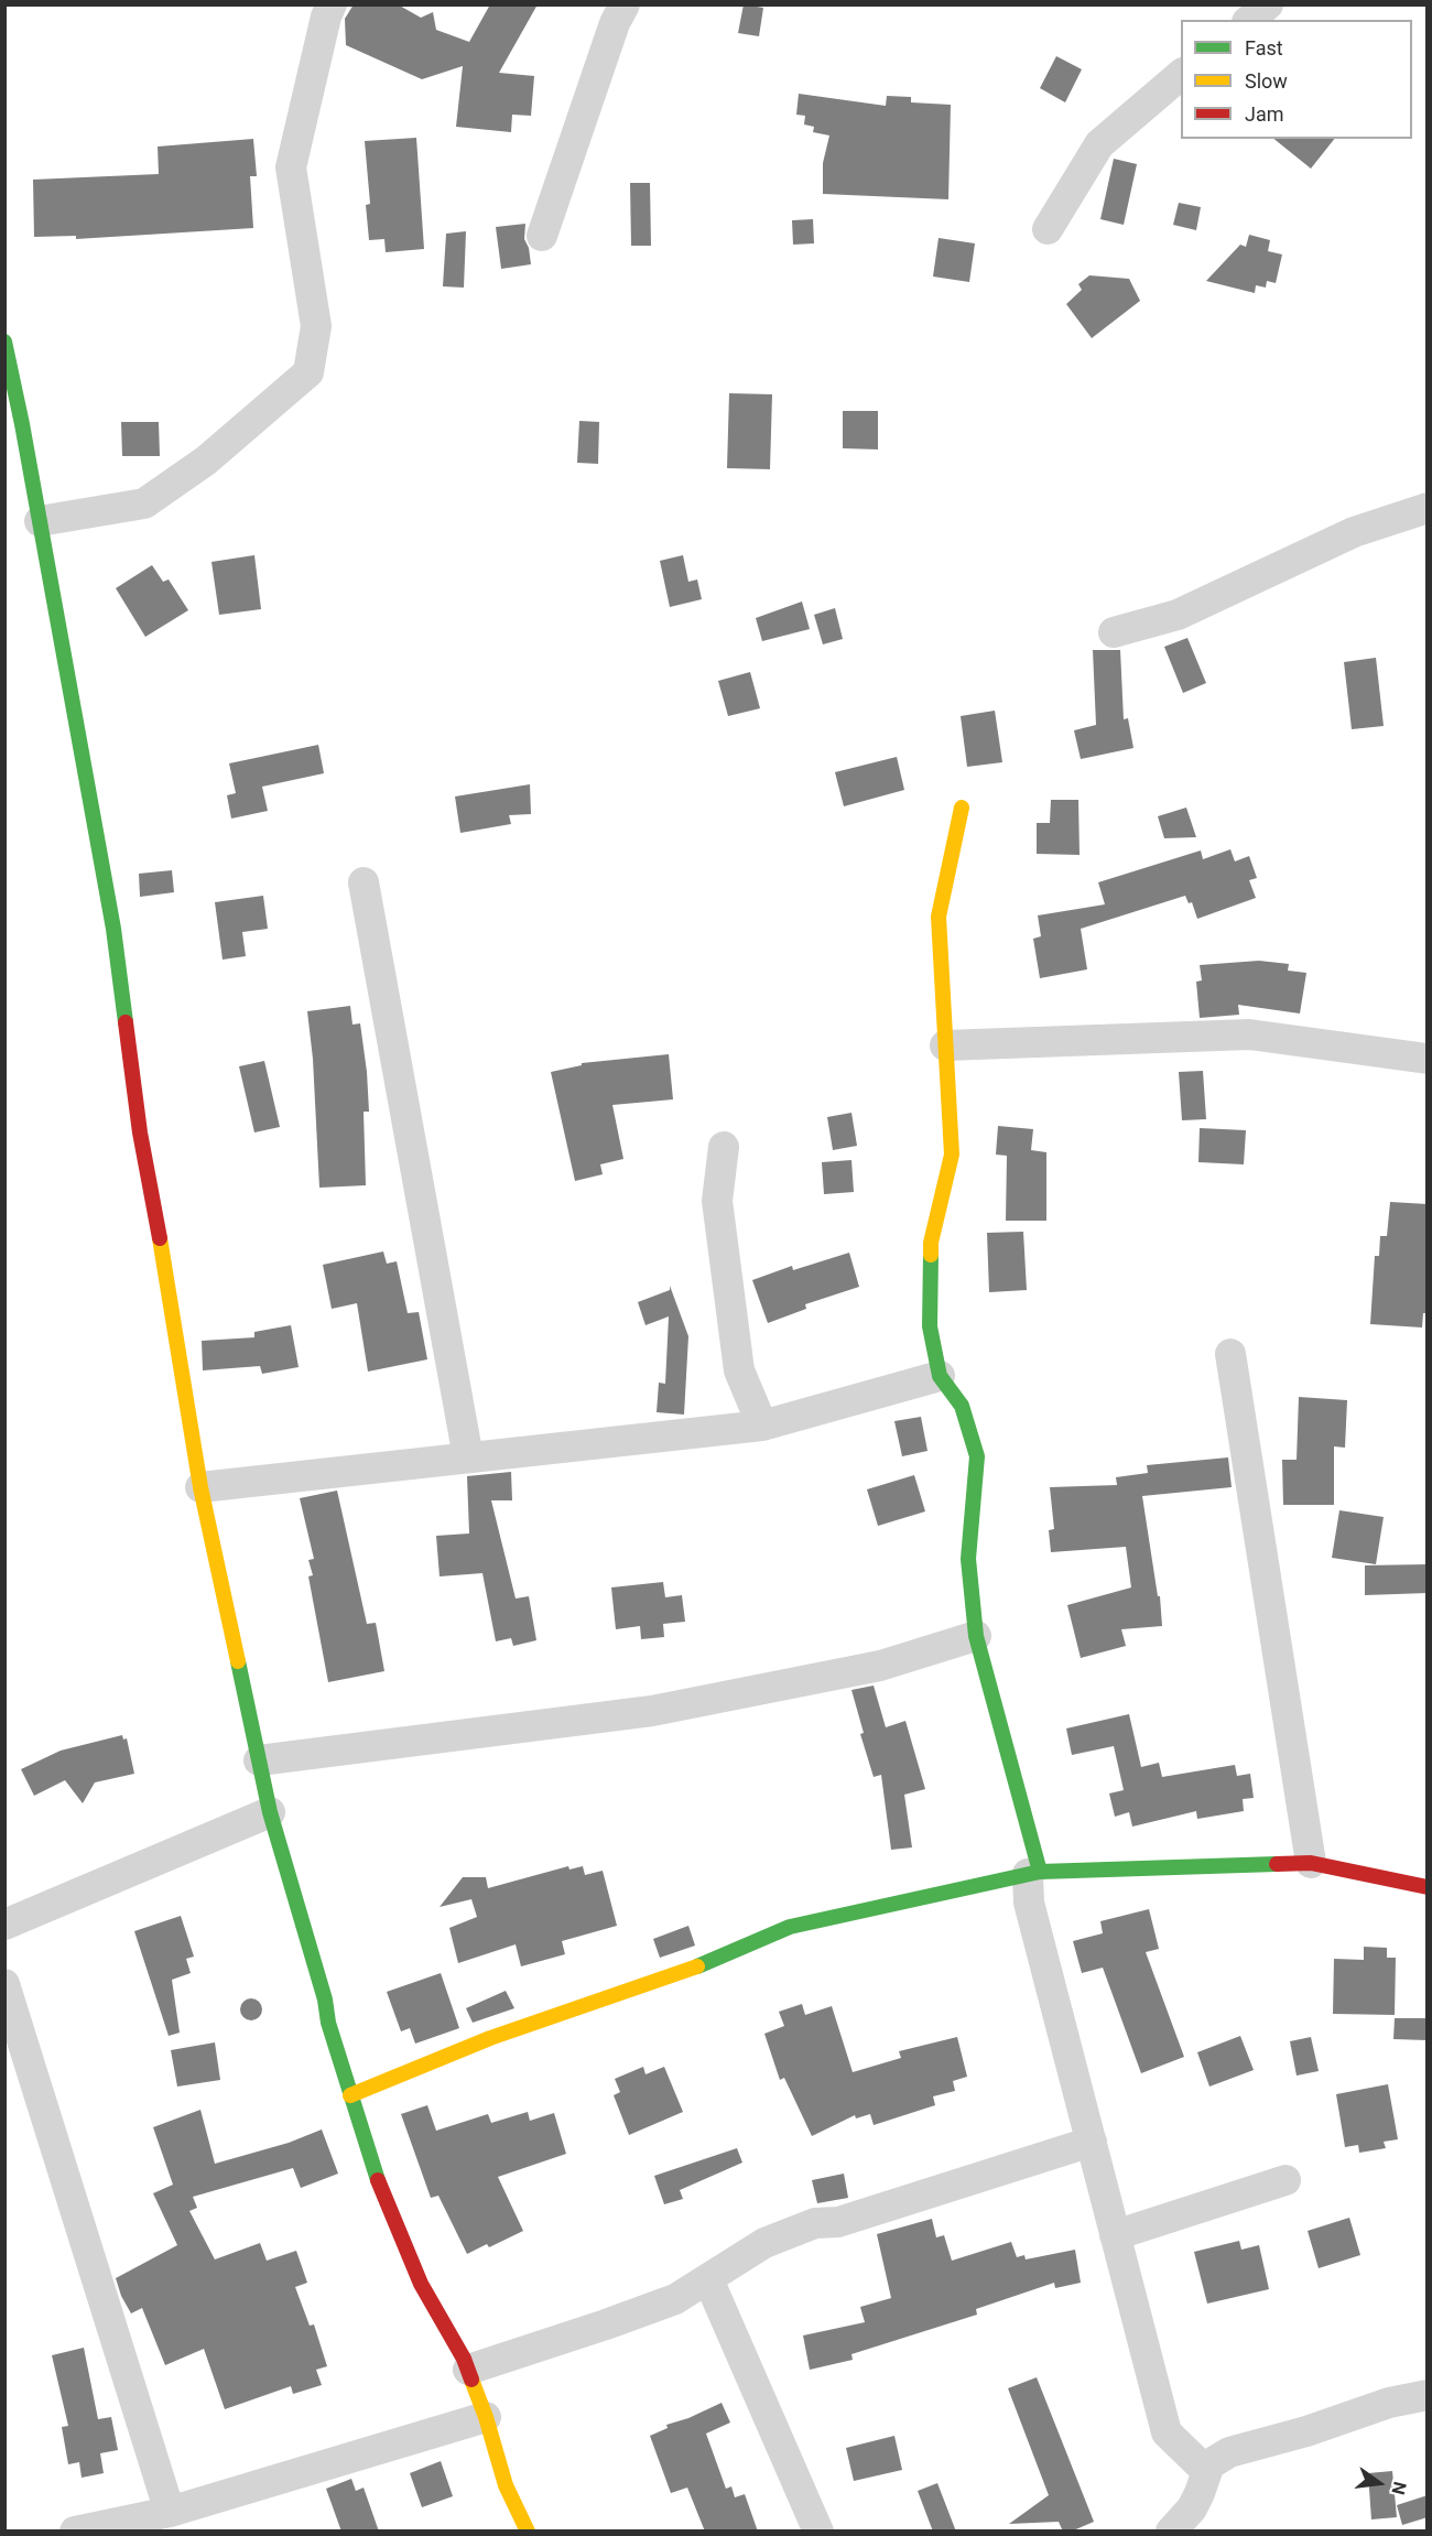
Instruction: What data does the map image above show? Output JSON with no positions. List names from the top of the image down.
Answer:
{
  "legend": ["Fast", "Slow", "Jam"],
  "north": "right"
}
